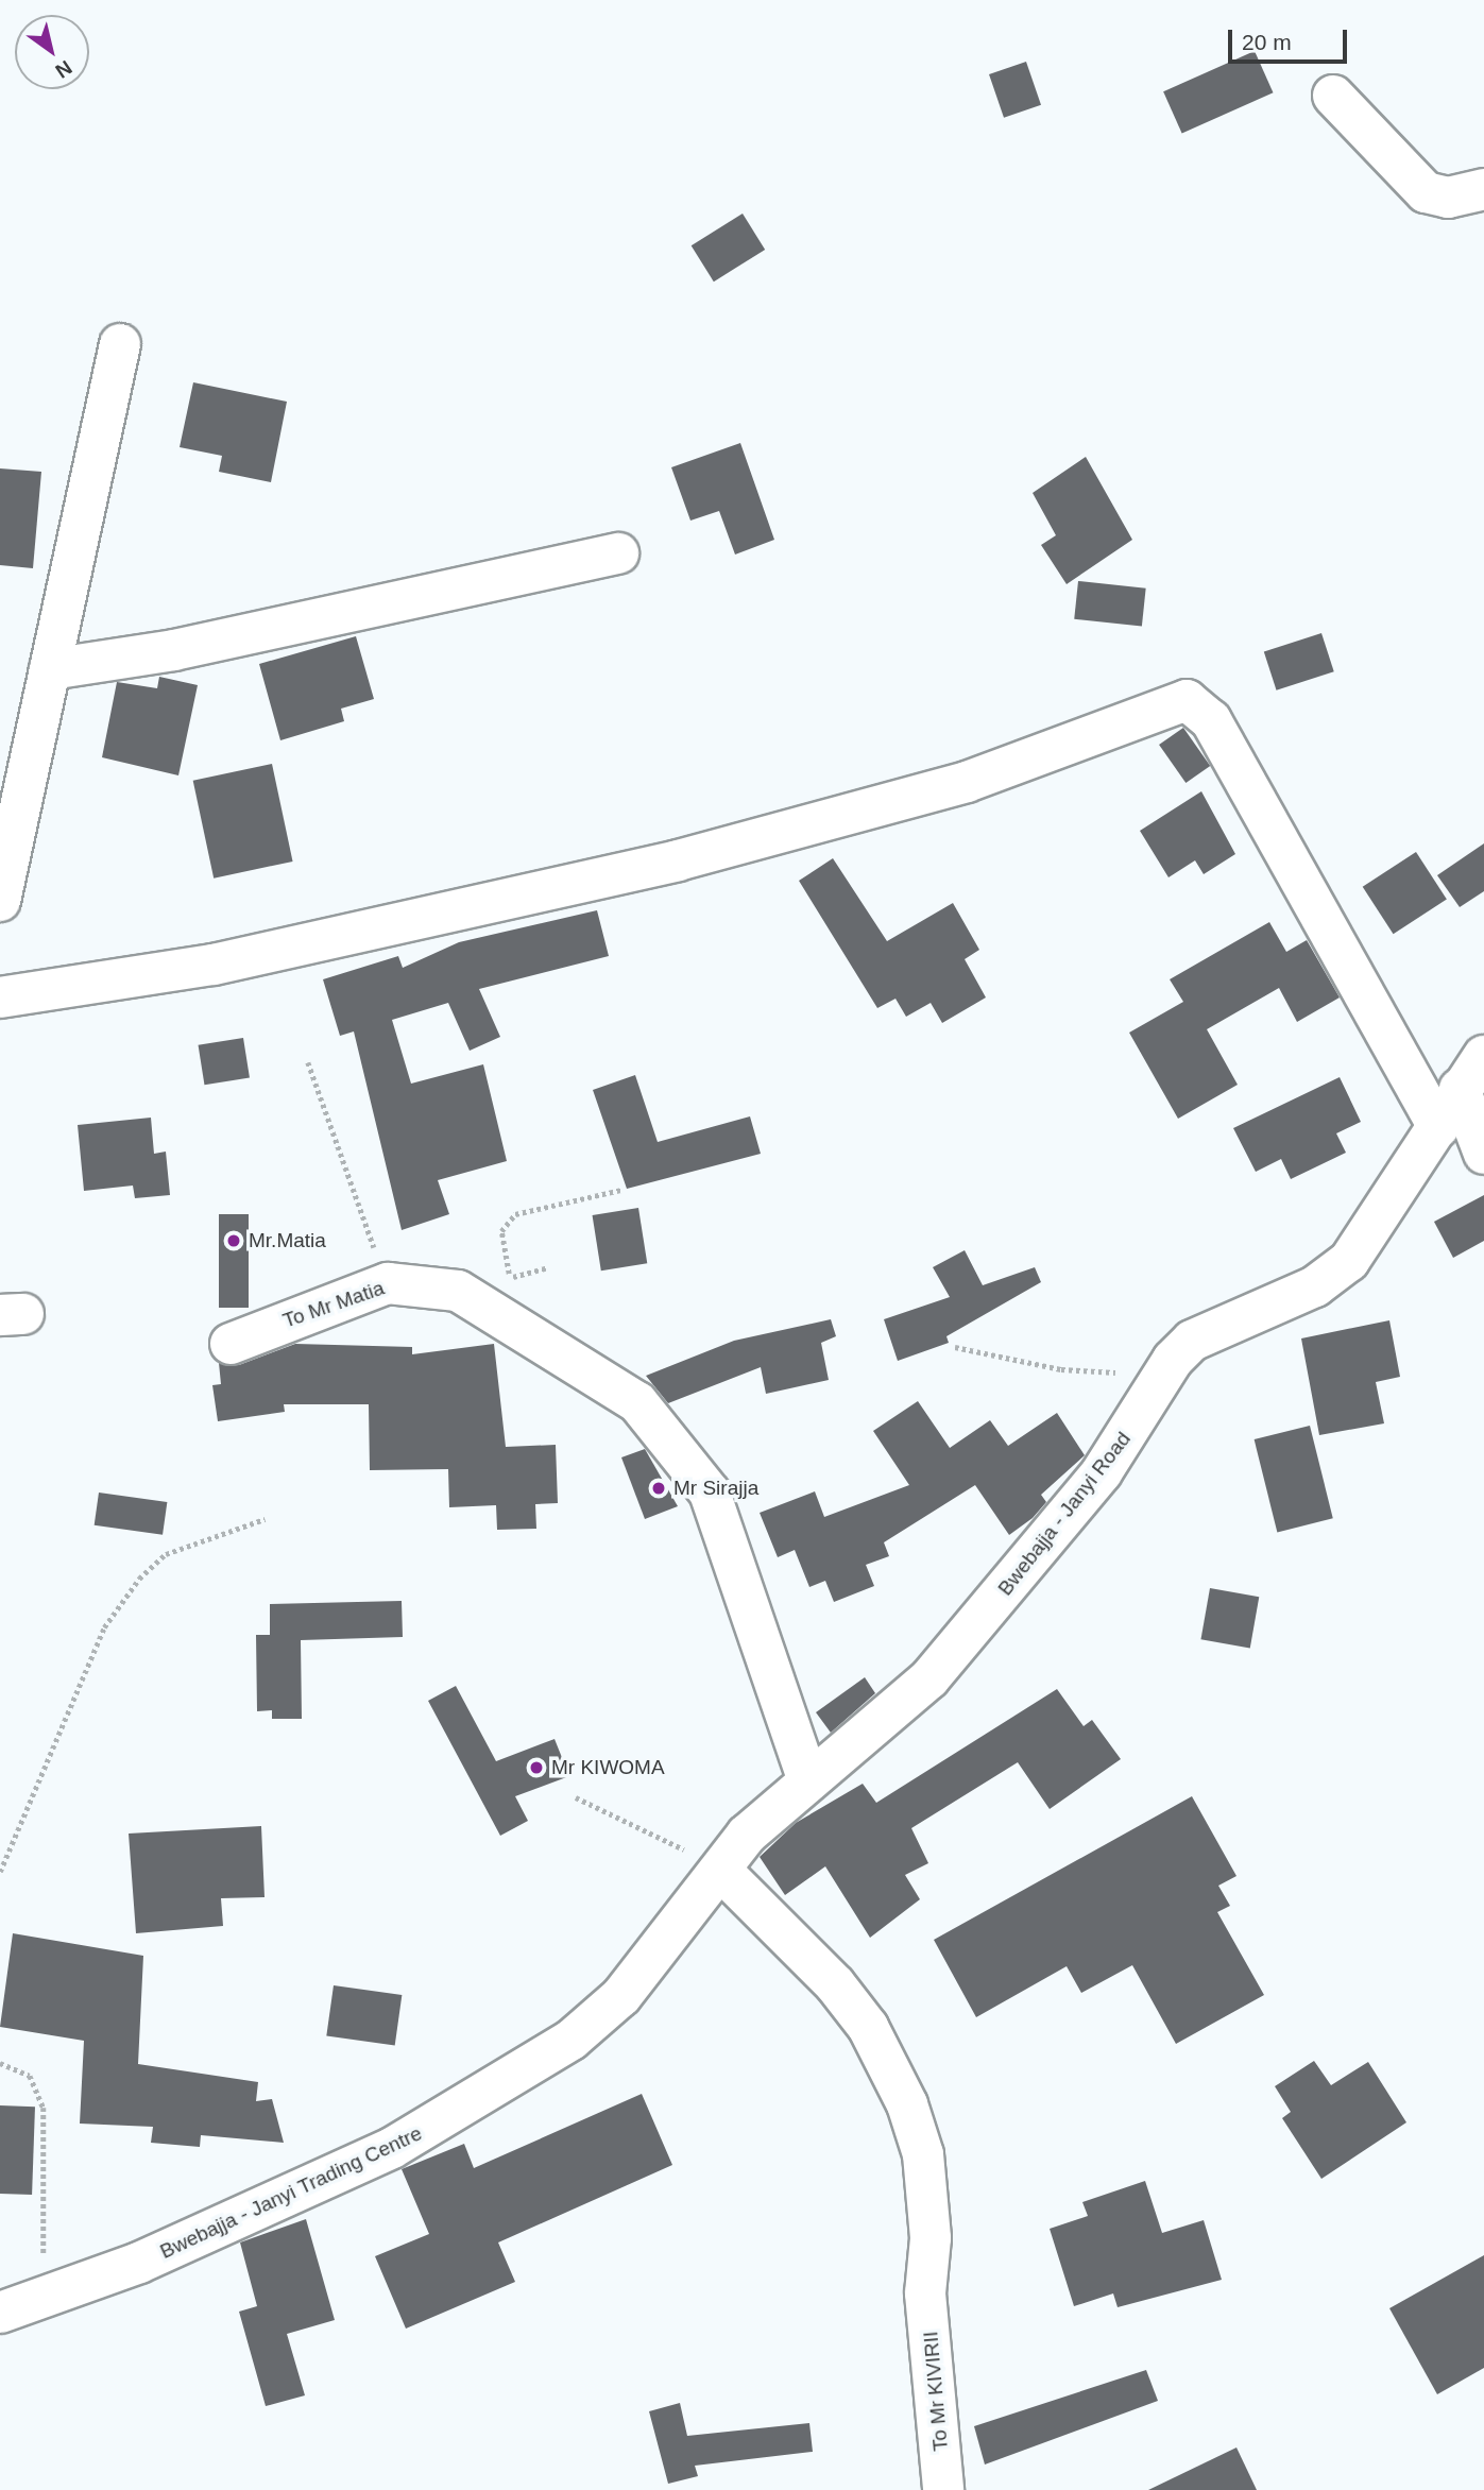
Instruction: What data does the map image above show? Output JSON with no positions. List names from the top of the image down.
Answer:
{
  "streets": {
    "street": [
      "To Mr Matia",
      "Bwebajja - Janyi Road",
      "Bwebajja - Janyi Trading Centre",
      "To Mr KIVIRII"
    ]
  },
  "crossings": [
    ["To Mr Matia", "Bwebajja - Janyi Road"],
    ["To Mr Matia", "Bwebajja - Janyi Trading Centre"],
    ["Bwebajja - Janyi Road", "Bwebajja - Janyi Trading Centre"],
    ["Bwebajja - Janyi Trading Centre", "To Mr KIVIRII"]
  ],
  "places": ["Mr.Matia", "Mr Sirajja", "Mr KIWOMA"],
  "scale_bar": "20 m",
  "north": "bottom right"
}
